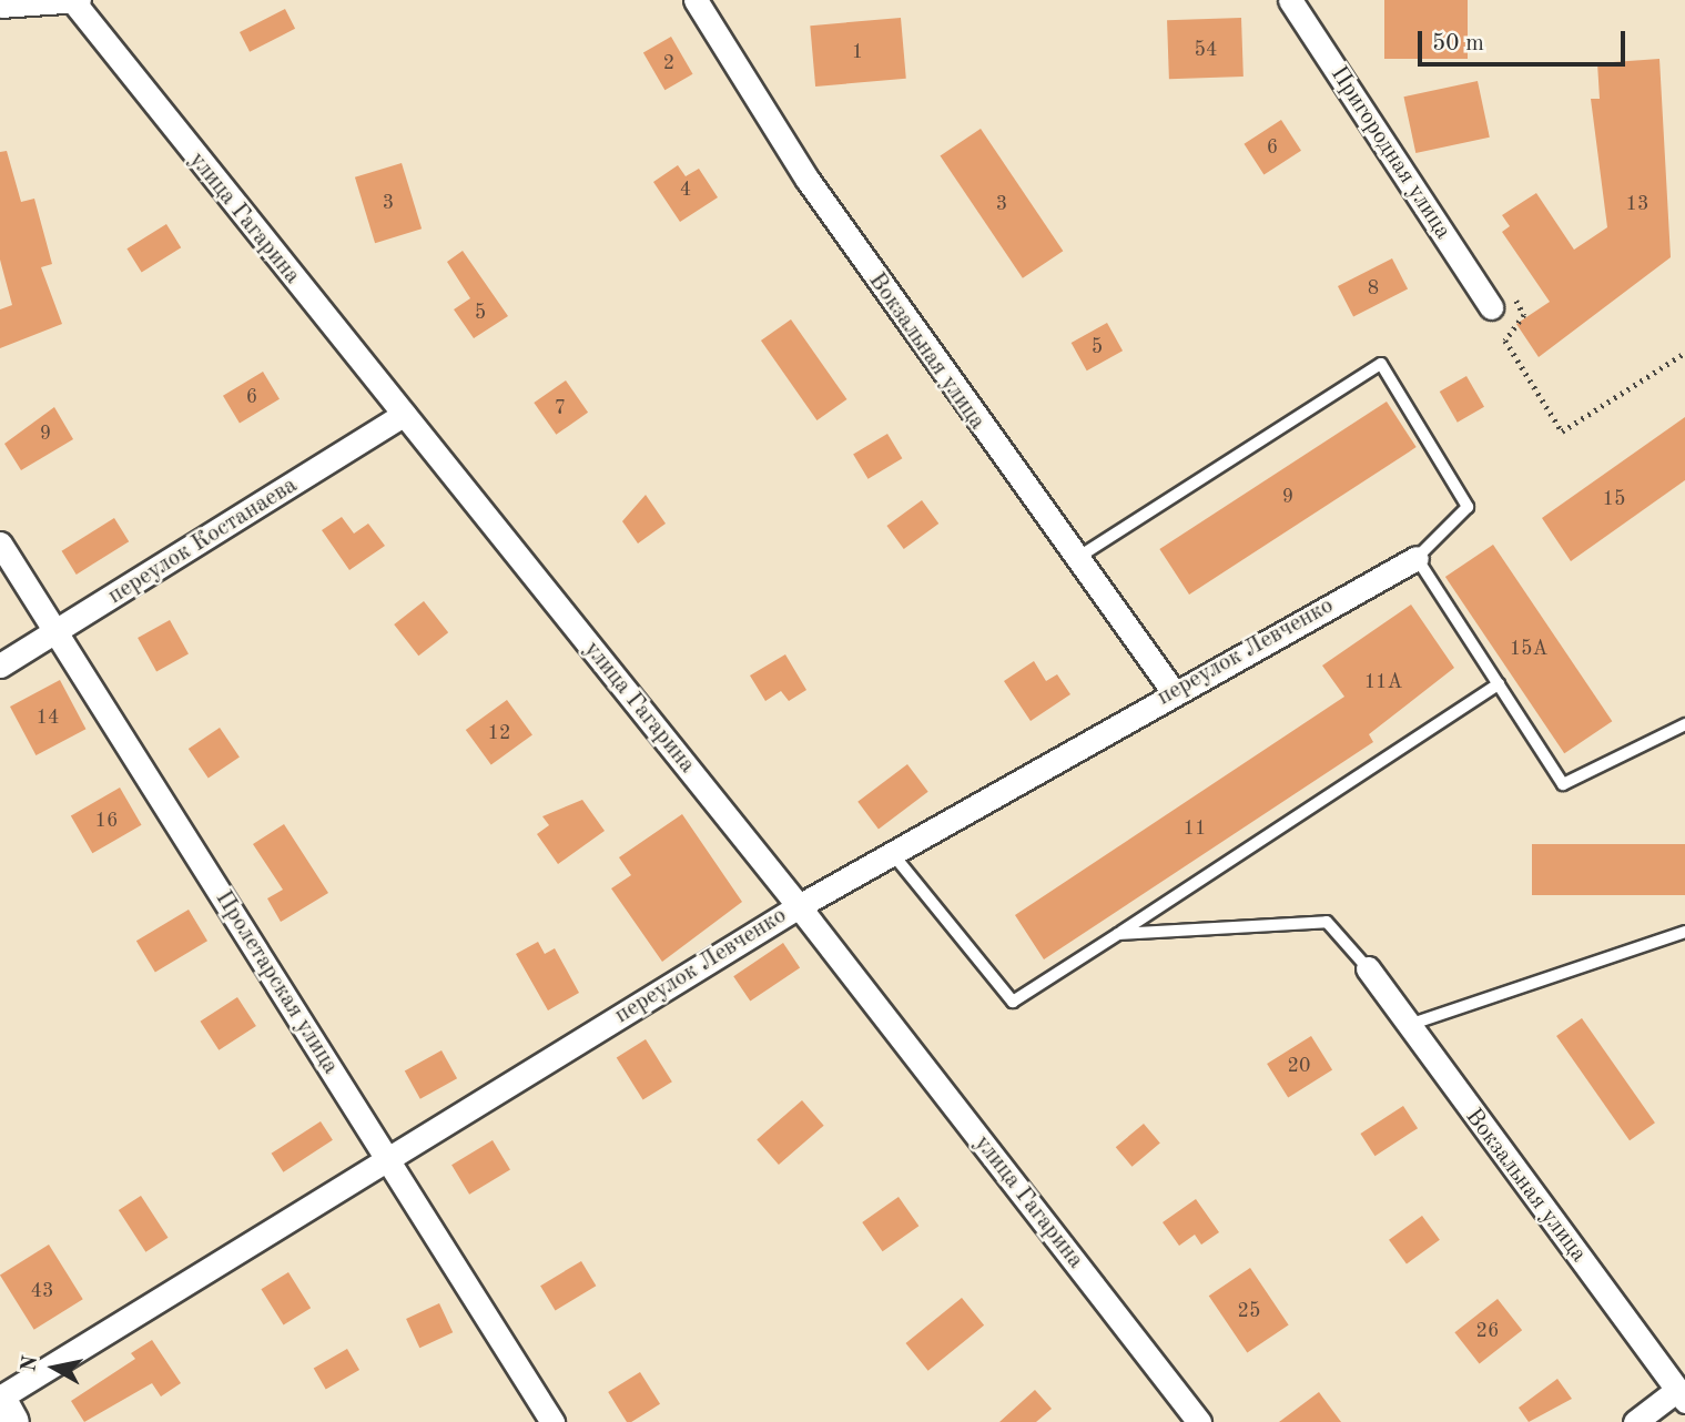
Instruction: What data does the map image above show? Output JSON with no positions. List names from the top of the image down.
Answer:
{
  "streets": {
    "street": [
      "Пригородная улица",
      "улица Гагарина",
      "Вокзальная улица",
      "переулок Костанаева",
      "переулок Левченко",
      "Пролетарская улица"
    ]
  },
  "crossings": [
    ["улица Гагарина", "переулок Костанаева"],
    ["улица Гагарина", "переулок Левченко"],
    ["Вокзальная улица", "переулок Левченко"],
    ["переулок Костанаева", "Пролетарская улица"],
    ["переулок Левченко", "Пролетарская улица"]
  ],
  "house_numbers": [
    "54",
    "1",
    "2",
    "6",
    "4",
    "3",
    "3",
    "13",
    "8",
    "5",
    "5",
    "6",
    "7",
    "9",
    "9",
    "15",
    "15А",
    "11А",
    "14",
    "12",
    "16",
    "11",
    "20",
    "43",
    "25",
    "26"
  ],
  "scale_bar": "50 m",
  "north": "left"
}
